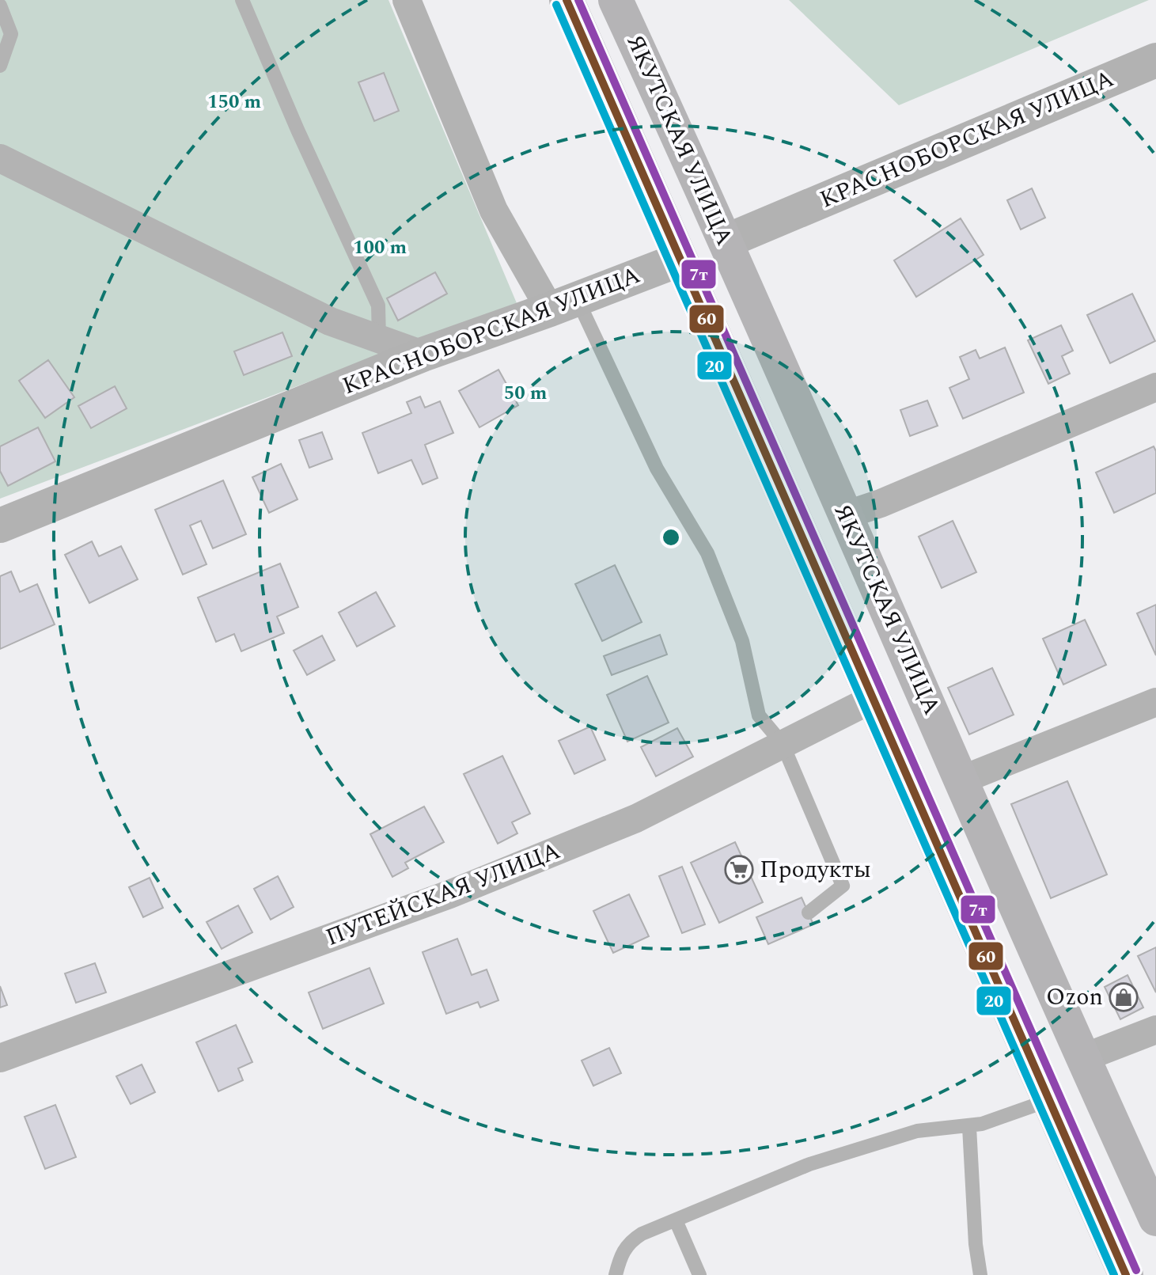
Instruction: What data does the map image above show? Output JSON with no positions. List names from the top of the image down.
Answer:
{
  "streets": {
    "main road": ["КРАСНОБОРСКАЯ УЛИЦА", "ЯКУТСКАЯ УЛИЦА"],
    "street": ["ПУТЕЙСКАЯ УЛИЦА"]
  },
  "crossings": [
    ["КРАСНОБОРСКАЯ УЛИЦА", "ЯКУТСКАЯ УЛИЦА"],
    ["ЯКУТСКАЯ УЛИЦА", "ПУТЕЙСКАЯ УЛИЦА"]
  ],
  "places": {
    "supermarket": ["Продукты"],
    "shop": ["Ozon"]
  },
  "lines": ["transit line 60", "transit line 7т", "transit line 20"],
  "rings": ["150 m", "100 m", "50 m"]
}
